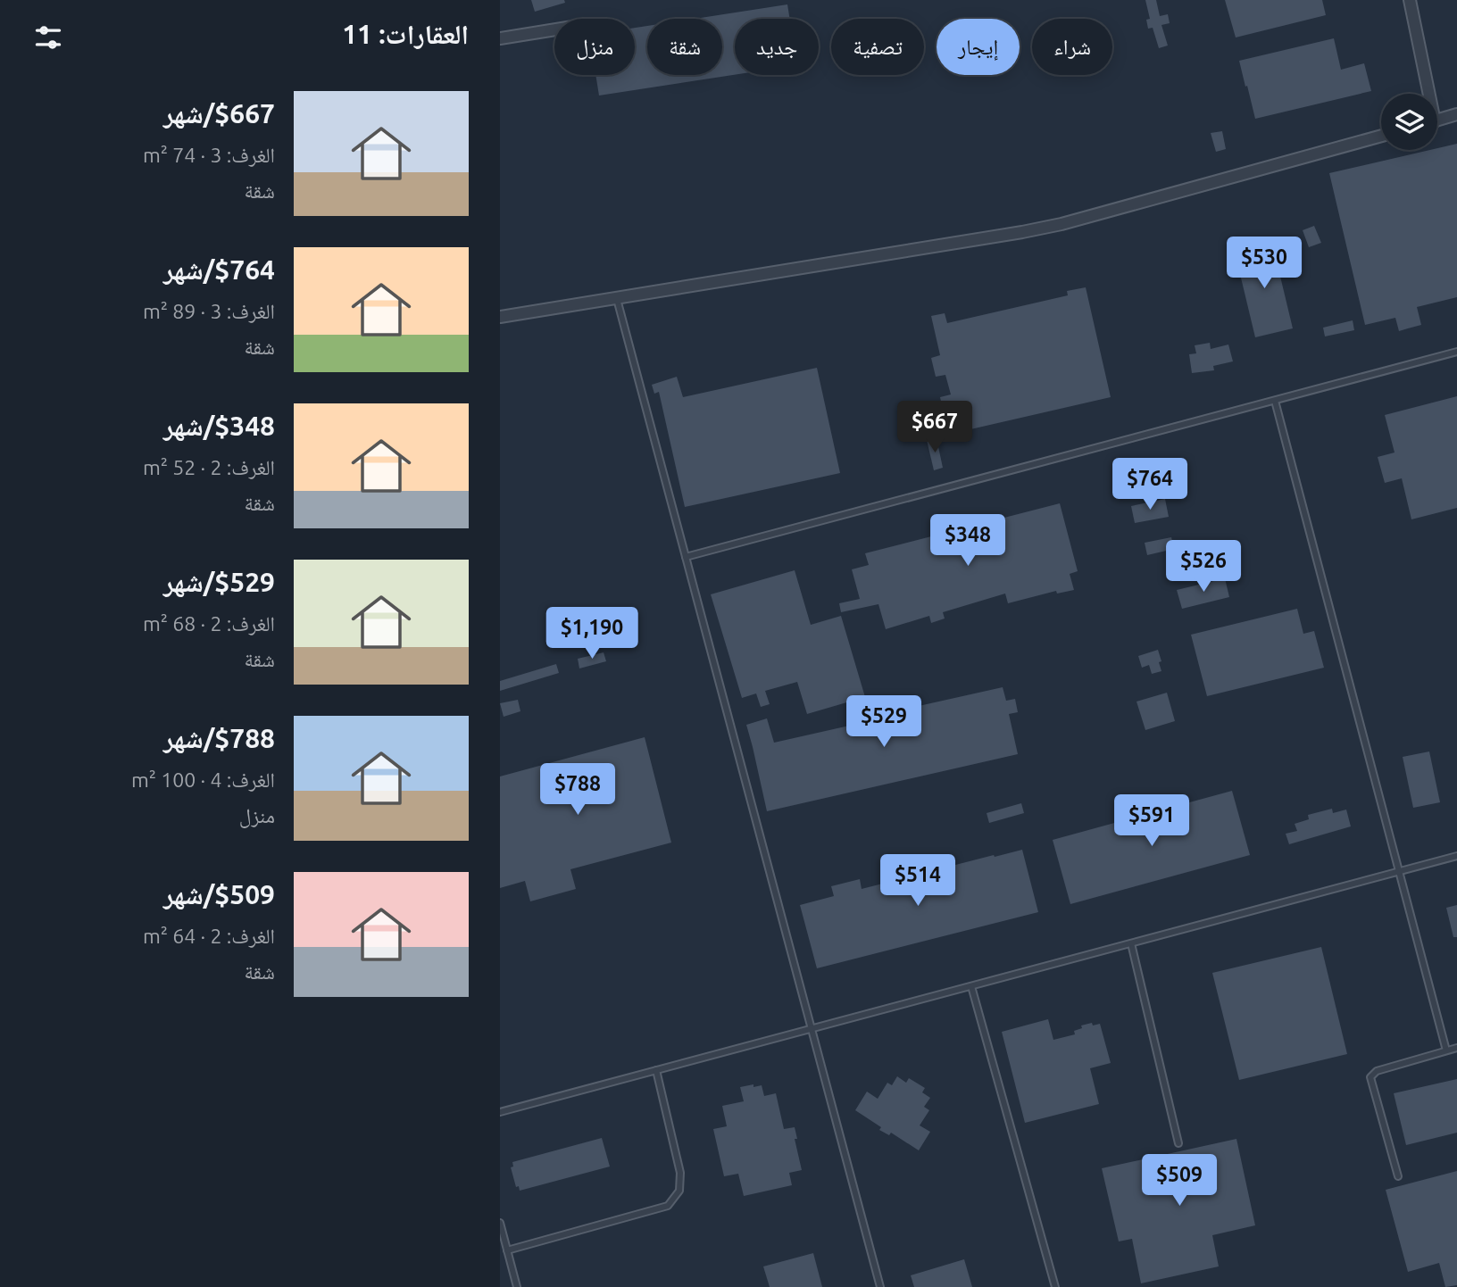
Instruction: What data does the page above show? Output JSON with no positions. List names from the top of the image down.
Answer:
{
  "page": {
    "heading": "العقارات: 11",
    "chip": [
      "شراء",
      "إيجار",
      "تصفية",
      "جديد",
      "شقة",
      "منزل"
    ],
    "list": [
      {
        "name": "$667/شهر",
        "note": "الغرف: 3 · 74 m² · شقة"
      },
      {
        "name": "$764/شهر",
        "note": "الغرف: 3 · 89 m² · شقة"
      },
      {
        "name": "$348/شهر",
        "note": "الغرف: 2 · 52 m² · شقة"
      },
      {
        "name": "$529/شهر",
        "note": "الغرف: 2 · 68 m² · شقة"
      },
      {
        "name": "$788/شهر",
        "note": "الغرف: 4 · 100 m² · منزل"
      },
      {
        "name": "$509/شهر",
        "note": "الغرف: 2 · 64 m² · شقة"
      }
    ],
    "price": [
      "$530",
      "$667",
      "$764",
      "$348",
      "$526",
      "$1,190",
      "$529",
      "$788",
      "$591",
      "$514",
      "$509"
    ]
  }
}
